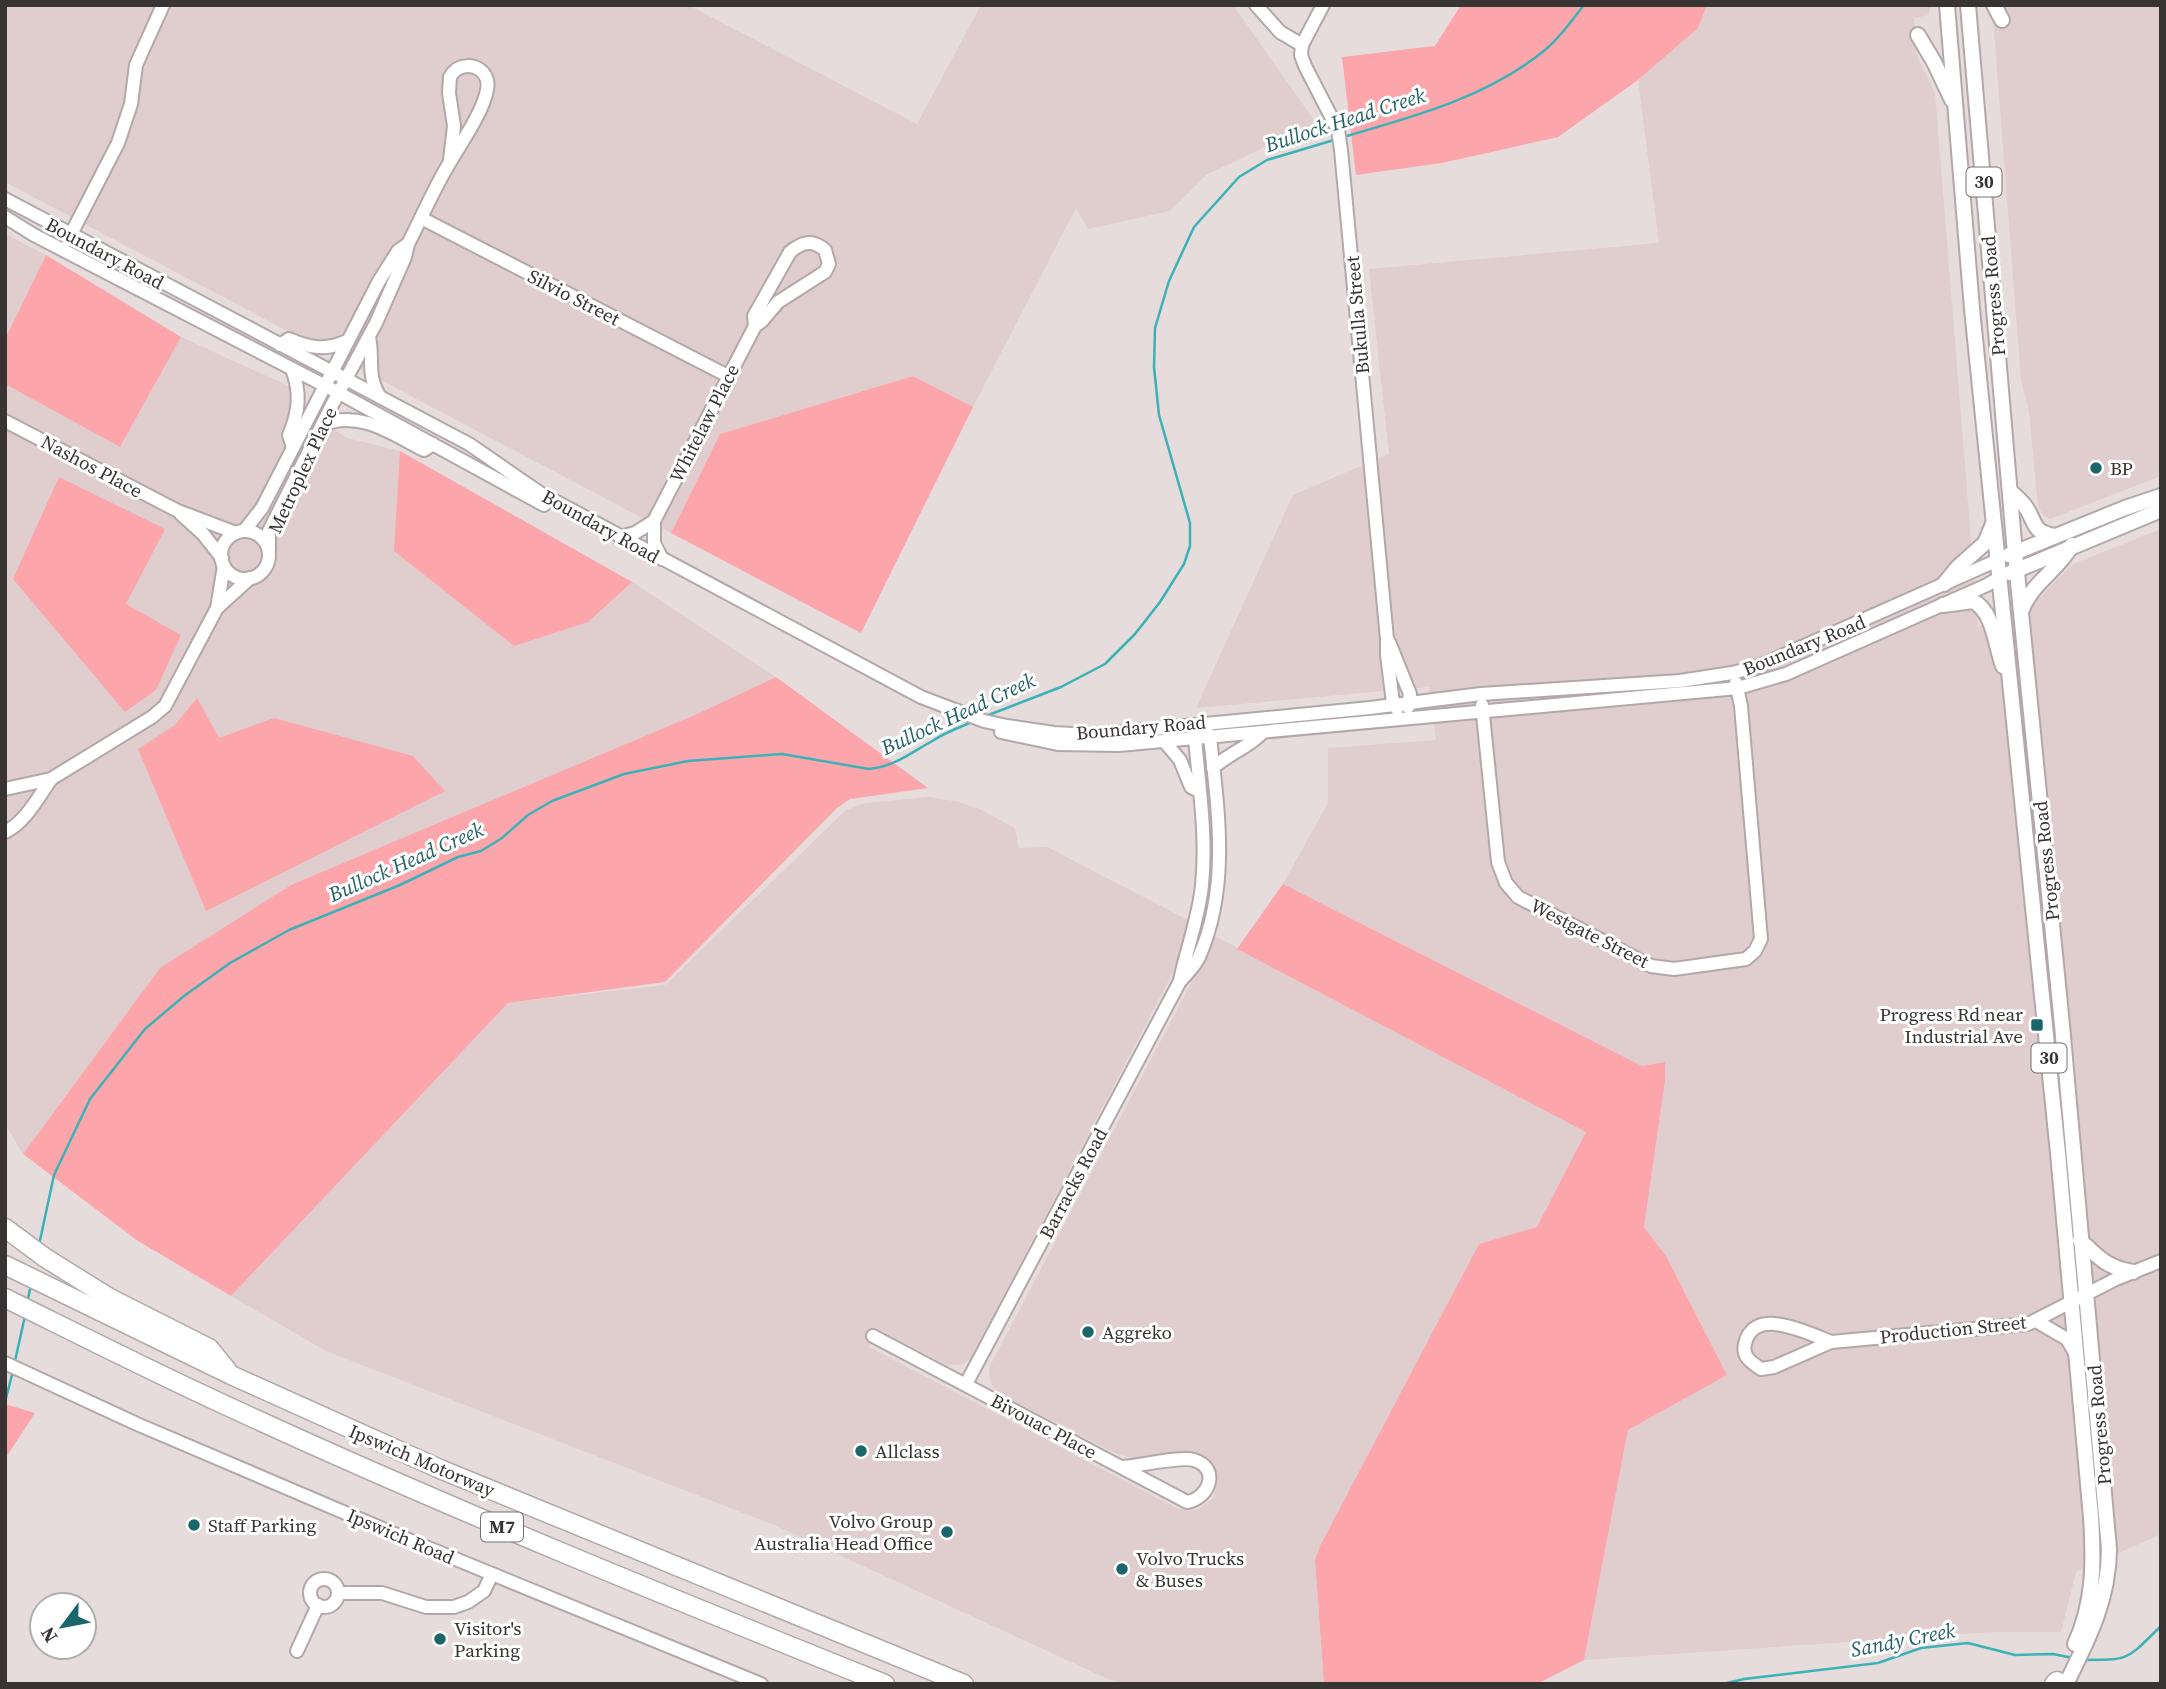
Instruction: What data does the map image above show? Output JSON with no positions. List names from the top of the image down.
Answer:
{
  "streets": {
    "highway": ["Ipswich Motorway", "M7"],
    "main road": ["30", "Boundary Road", "Progress Road"],
    "street": [
      "Silvio Street",
      "Bukulla Street",
      "Whitelaw Place",
      "Nashos Place",
      "Metroplex Place",
      "Westgate Street",
      "Barracks Road",
      "Production Street",
      "Bivouac Place",
      "Ipswich Road"
    ]
  },
  "crossings": [
    ["Boundary Road", "Progress Road"],
    ["Boundary Road", "Bukulla Street"],
    ["Boundary Road", "Metroplex Place"],
    ["Boundary Road", "Westgate Street"],
    ["Boundary Road", "Barracks Road"],
    ["Progress Road", "Production Street"],
    ["Silvio Street", "Whitelaw Place"],
    ["Nashos Place", "Metroplex Place"],
    ["Barracks Road", "Bivouac Place"]
  ],
  "water": ["Bullock Head Creek", "Sandy Creek"],
  "places": {
    "other": [
      "BP",
      "Aggreko",
      "Allclass",
      "Staff Parking",
      "Volvo Group Australia Head Office",
      "Volvo Trucks & Buses",
      "Visitor's Parking"
    ],
    "transit": ["Progress Rd near Industrial Ave"]
  },
  "north": "bottom left"
}
